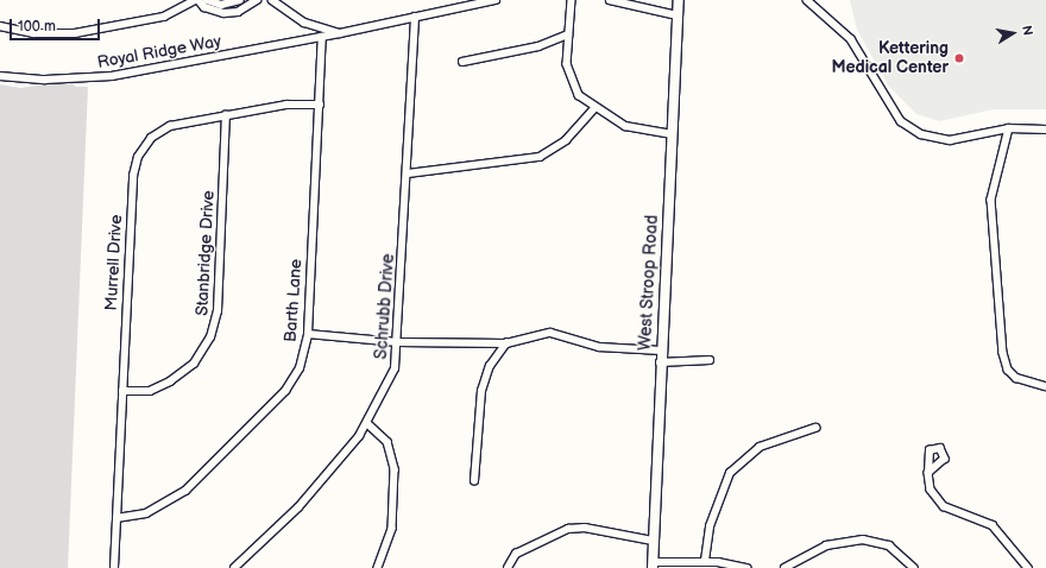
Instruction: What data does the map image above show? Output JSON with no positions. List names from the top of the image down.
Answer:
{
  "streets": {
    "main road": ["West Stroop Road"],
    "street": [
      "Royal Ridge Way",
      "Stanbridge Drive",
      "Murrell Drive",
      "Barth Lane",
      "Schrubb Drive"
    ]
  },
  "crossings": [
    ["Royal Ridge Way", "Barth Lane"],
    ["Stanbridge Drive", "Murrell Drive"],
    ["Murrell Drive", "Barth Lane"]
  ],
  "places": ["Kettering Medical Center"],
  "scale_bar": "100 m",
  "north": "right"
}
